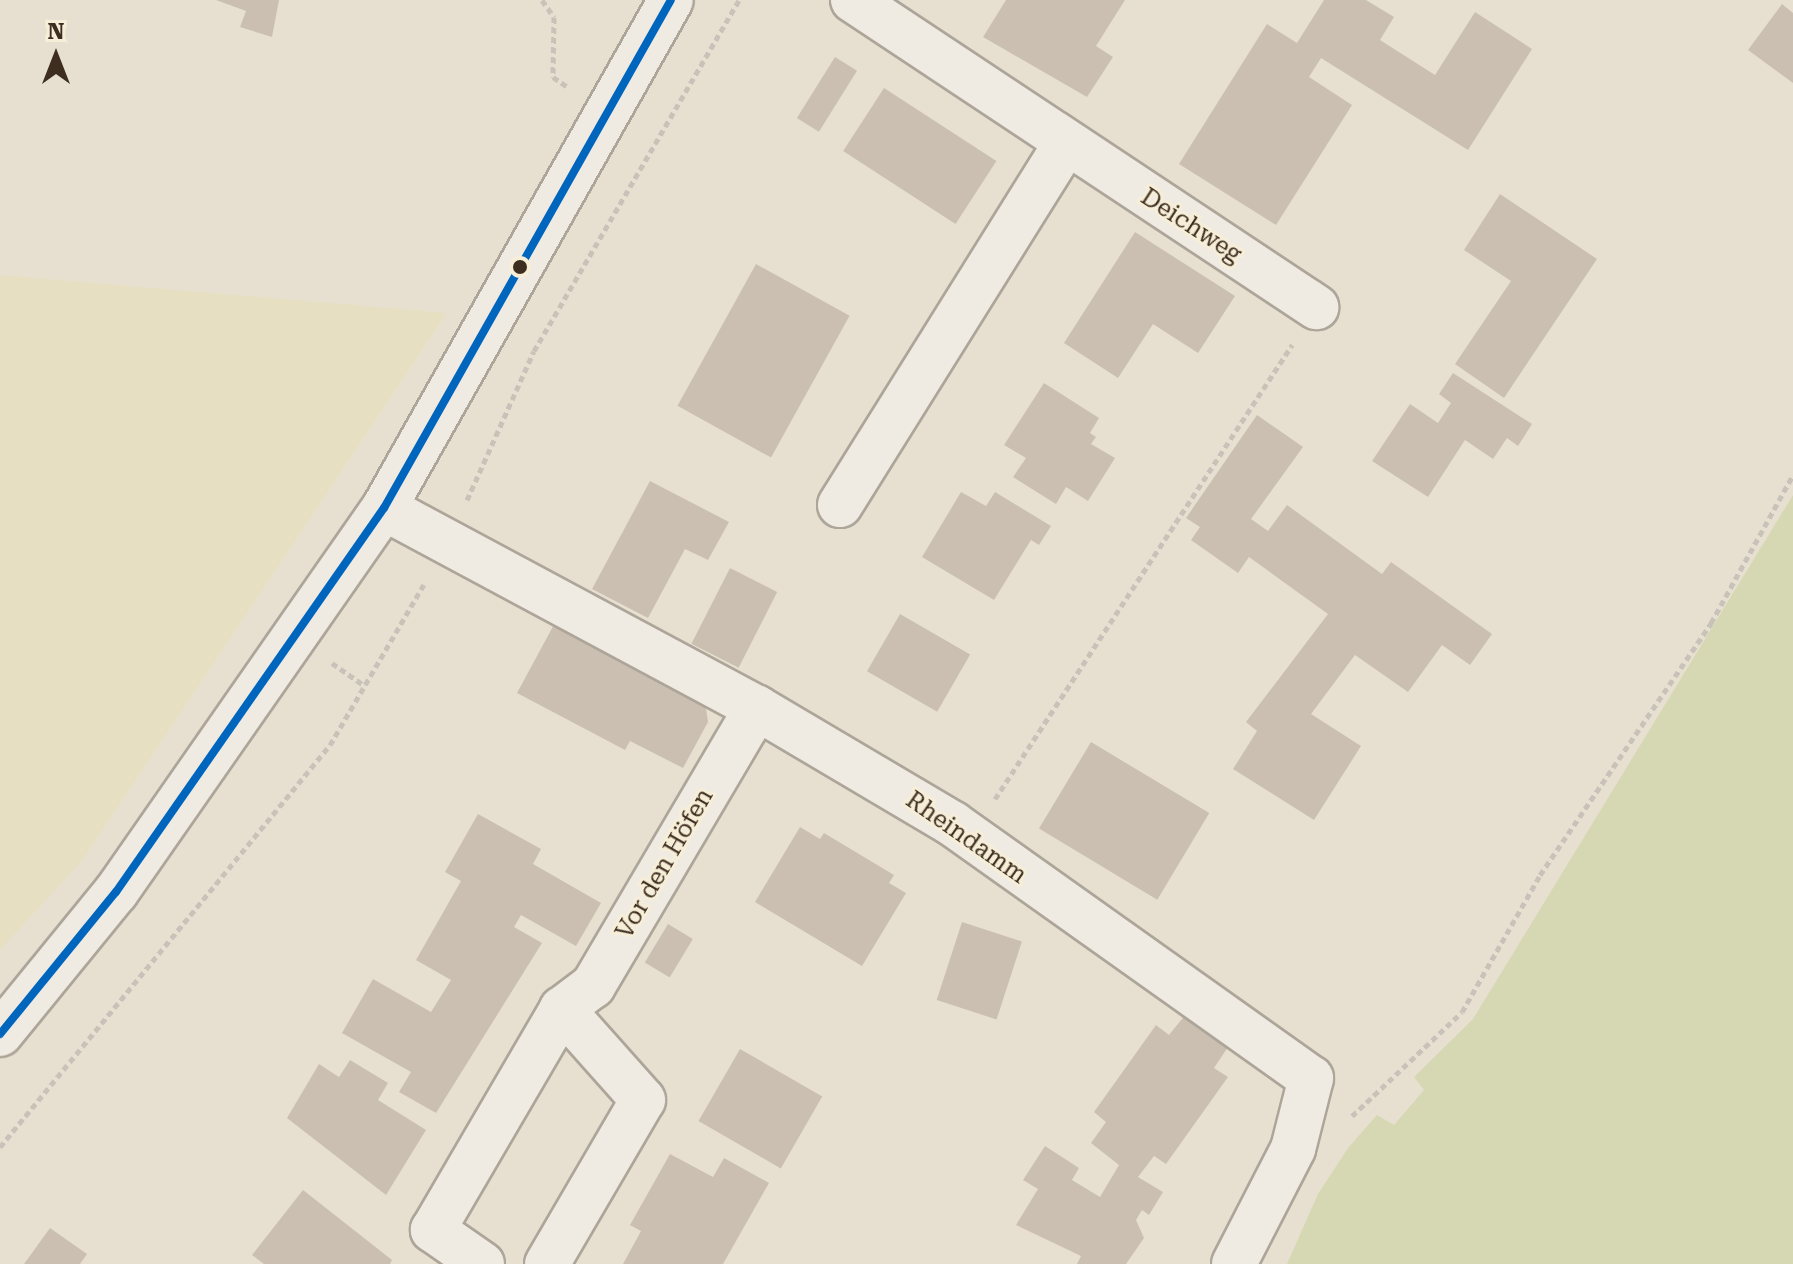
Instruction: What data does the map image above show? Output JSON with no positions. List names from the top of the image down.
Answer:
{
  "streets": {
    "street": ["Deichweg", "Rheindamm", "Vor den Höfen"]
  },
  "crossings": [
    ["Rheindamm", "Vor den Höfen"]
  ],
  "north": "top"
}
